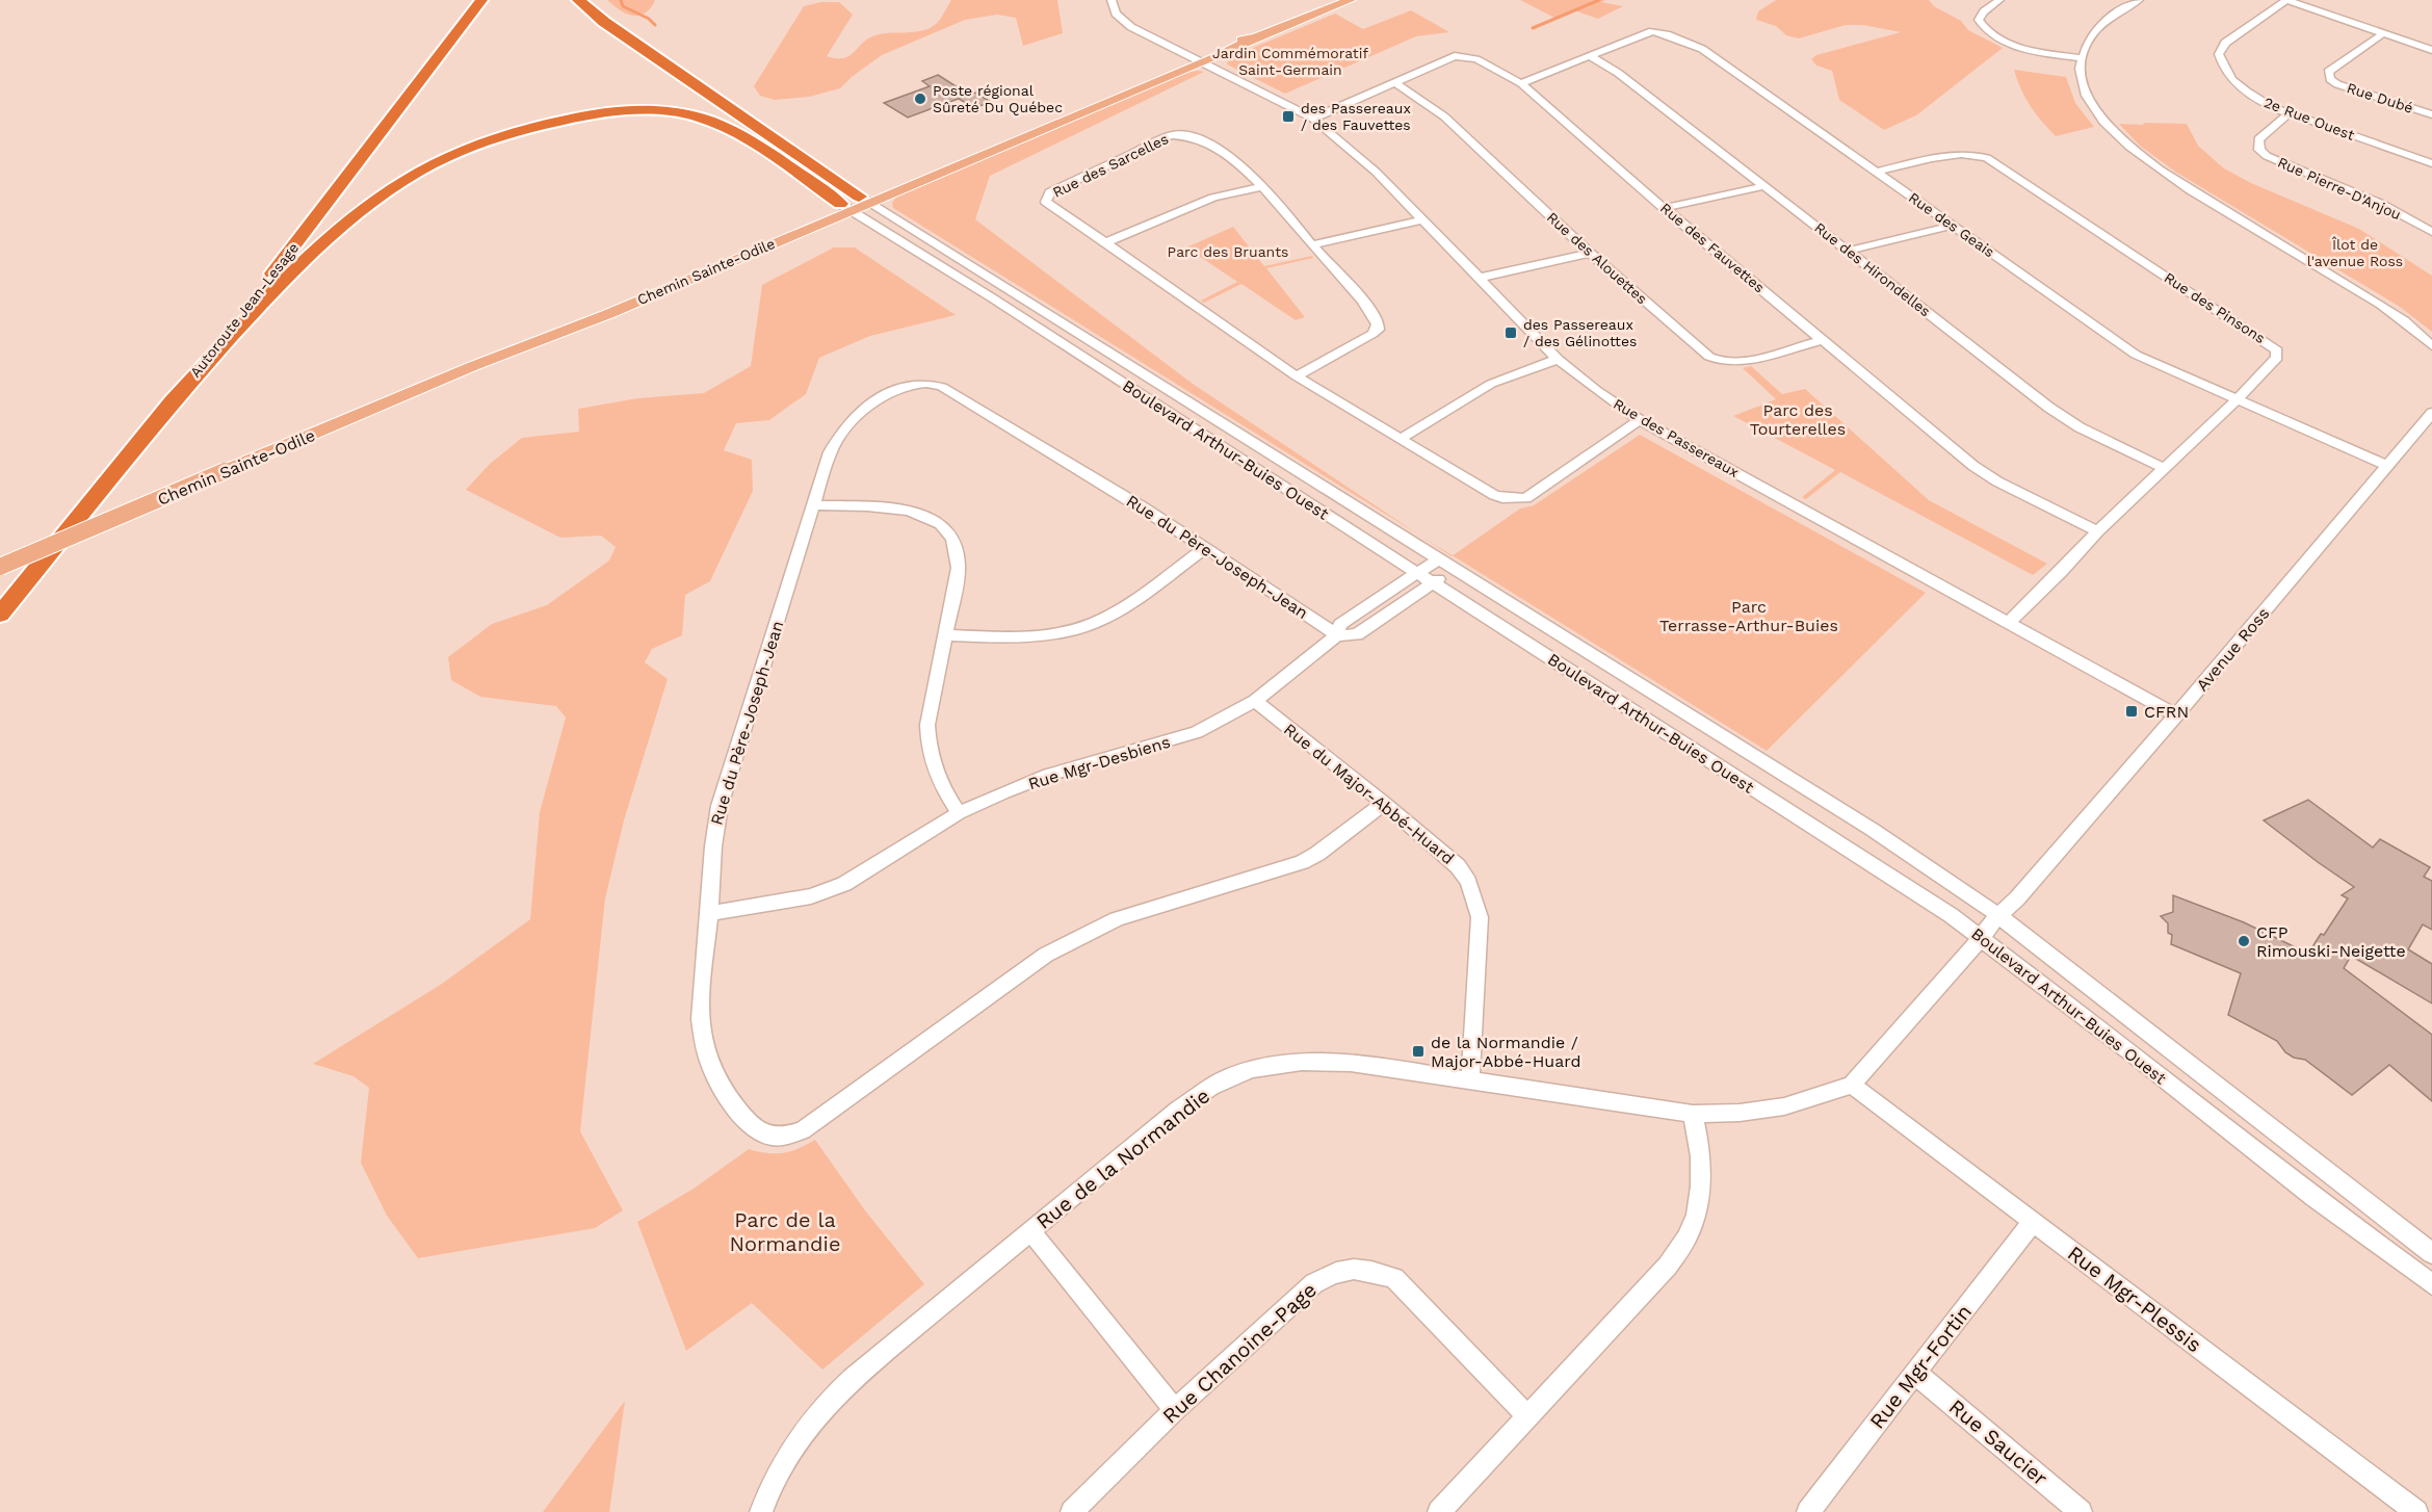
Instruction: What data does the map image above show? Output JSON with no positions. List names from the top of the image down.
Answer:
{
  "streets": {
    "highway": ["Autoroute Jean-Lesage"],
    "main road": ["Chemin Sainte-Odile"],
    "street": [
      "Rue Dubé",
      "2e Rue Ouest",
      "Rue des Sarcelles",
      "Rue Pierre-D'Anjou",
      "Rue des Geais",
      "Rue des Fauvettes",
      "Rue des Alouettes",
      "Rue des Hirondelles",
      "Rue des Pinsons",
      "Rue des Passereaux",
      "Boulevard Arthur-Buies Ouest",
      "Rue du Père-Joseph-Jean",
      "Avenue Ross",
      "Rue Mgr-Desbiens",
      "Rue du Major-Abbé-Huard",
      "Rue de la Normandie",
      "Rue Mgr-Plessis",
      "Rue Chanoine-Page",
      "Rue Mgr-Fortin",
      "Rue Saucier"
    ]
  },
  "crossings": [
    ["2e Rue Ouest", "Rue Pierre-D'Anjou"],
    ["Rue des Sarcelles", "Rue des Passereaux"],
    ["Rue des Geais", "Rue des Fauvettes"],
    ["Rue des Geais", "Rue des Hirondelles"],
    ["Rue des Geais", "Rue des Pinsons"],
    ["Rue des Geais", "Avenue Ross"],
    ["Rue des Fauvettes", "Rue des Alouettes"],
    ["Rue des Fauvettes", "Rue des Pinsons"],
    ["Rue des Fauvettes", "Rue des Passereaux"],
    ["Rue des Hirondelles", "Rue des Pinsons"],
    ["Chemin Sainte-Odile", "Rue des Passereaux"],
    ["Chemin Sainte-Odile", "Boulevard Arthur-Buies Ouest"],
    ["Rue des Pinsons", "Rue des Passereaux"],
    ["Rue des Passereaux", "Avenue Ross"],
    ["Boulevard Arthur-Buies Ouest", "Avenue Ross"],
    ["Boulevard Arthur-Buies Ouest", "Rue Mgr-Desbiens"],
    ["Rue du Père-Joseph-Jean", "Rue Mgr-Desbiens"],
    ["Rue du Père-Joseph-Jean", "Rue du Major-Abbé-Huard"],
    ["Rue Mgr-Desbiens", "Rue du Major-Abbé-Huard"],
    ["Rue du Major-Abbé-Huard", "Rue de la Normandie"],
    ["Rue de la Normandie", "Rue Mgr-Plessis"],
    ["Rue Mgr-Plessis", "Rue Mgr-Fortin"],
    ["Rue Mgr-Fortin", "Rue Saucier"]
  ],
  "parks": [
    "Jardin Commémoratif Saint-Germain",
    "Îlot de l'avenue Ross",
    "Parc des Bruants",
    "Parc des Tourterelles",
    "Parc Terrasse-Arthur-Buies",
    "Parc de la Normandie"
  ],
  "places": {
    "other": ["Poste régional Sûreté Du Québec", "CFP Rimouski-Neigette"],
    "transit": [
      "des Passereaux / des Fauvettes",
      "des Passereaux / des Gélinottes",
      "CFRN",
      "de la Normandie / Major-Abbé-Huard"
    ]
  }
}
